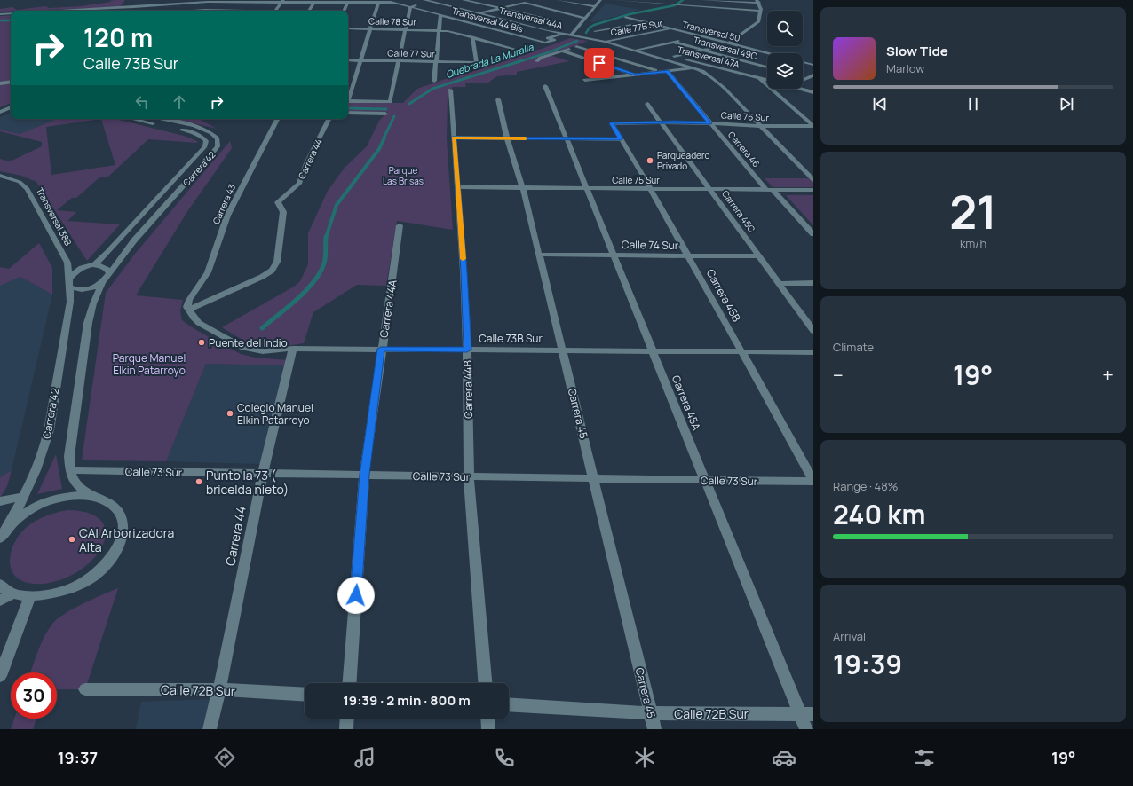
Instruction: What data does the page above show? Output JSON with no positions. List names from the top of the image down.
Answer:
{
  "streets": {
    "street": [
      "Transversal 44A",
      "Transversal 44 Bis",
      "Calle 78 Sur",
      "Calle 77B Sur",
      "Transversal 50",
      "Transversal 49C",
      "Calle 77 Sur",
      "Transversal 47A",
      "Calle 76 Sur",
      "Carrera 46",
      "Carrera 44",
      "Carrera 42",
      "Calle 75 Sur",
      "Carrera 43",
      "Carrera 45C",
      "Transversal 38B",
      "Calle 74 Sur",
      "Carrera 45B",
      "Carrera 44A",
      "Calle 73B Sur",
      "Carrera 44B",
      "Carrera 45A",
      "Carrera 45",
      "Calle 73 Sur",
      "Calle 72B Sur"
    ]
  },
  "crossings": [
    ["Transversal 44A", "Transversal 44 Bis"],
    ["Transversal 44A", "Transversal 47A"],
    ["Calle 77B Sur", "Transversal 50"],
    ["Calle 77B Sur", "Transversal 47A"],
    ["Calle 76 Sur", "Carrera 46"],
    ["Calle 76 Sur", "Carrera 45C"],
    ["Calle 76 Sur", "Carrera 45B"],
    ["Carrera 46", "Calle 75 Sur"],
    ["Carrera 44", "Carrera 43"],
    ["Carrera 44", "Calle 73B Sur"],
    ["Carrera 44", "Calle 73 Sur"],
    ["Carrera 44", "Calle 72B Sur"],
    ["Carrera 42", "Transversal 38B"],
    ["Calle 75 Sur", "Carrera 45C"],
    ["Calle 75 Sur", "Carrera 45B"],
    ["Calle 75 Sur", "Carrera 44B"],
    ["Calle 75 Sur", "Carrera 45A"],
    ["Calle 75 Sur", "Carrera 45"],
    ["Carrera 43", "Calle 73B Sur"],
    ["Carrera 45C", "Calle 74 Sur"],
    ["Calle 74 Sur", "Carrera 45B"],
    ["Calle 74 Sur", "Carrera 45A"],
    ["Calle 74 Sur", "Carrera 45"],
    ["Carrera 45B", "Calle 73B Sur"],
    ["Carrera 45B", "Calle 73 Sur"],
    ["Carrera 44A", "Calle 73B Sur"],
    ["Carrera 44A", "Calle 73 Sur"],
    ["Calle 73B Sur", "Carrera 44B"],
    ["Calle 73B Sur", "Carrera 45A"],
    ["Calle 73B Sur", "Carrera 45"],
    ["Carrera 44B", "Calle 73 Sur"],
    ["Carrera 45A", "Calle 73 Sur"],
    ["Carrera 45A", "Calle 72B Sur"],
    ["Carrera 45", "Calle 73 Sur"],
    ["Carrera 45", "Calle 72B Sur"]
  ],
  "water": ["Quebrada La Muralla"],
  "parks": ["Parque Las Brisas", "Parque Manuel Elkin Patarroyo"],
  "places": [
    "Parqueadero Privado",
    "Puente del Indio",
    "Colegio Manuel Elkin Patarroyo",
    "Punto la 73 ( bricelda nieto)",
    "CAI Arborizadora Alta"
  ],
  "page": {
    "turn": ["120 m", "Calle 73B Sur"],
    "song": ["Slow Tide", "Marlow"],
    "tile": [
      ["21", "km/h"],
      "Climate",
      ["Range · 48%", "240 km"],
      ["Arrival", "19:39"]
    ],
    "heat": ["−", "19°", "+"],
    "limit": "30",
    "trip": "19:39 · 2 min · 800 m",
    "tabs": ["19:37", "19°"]
  }
}
